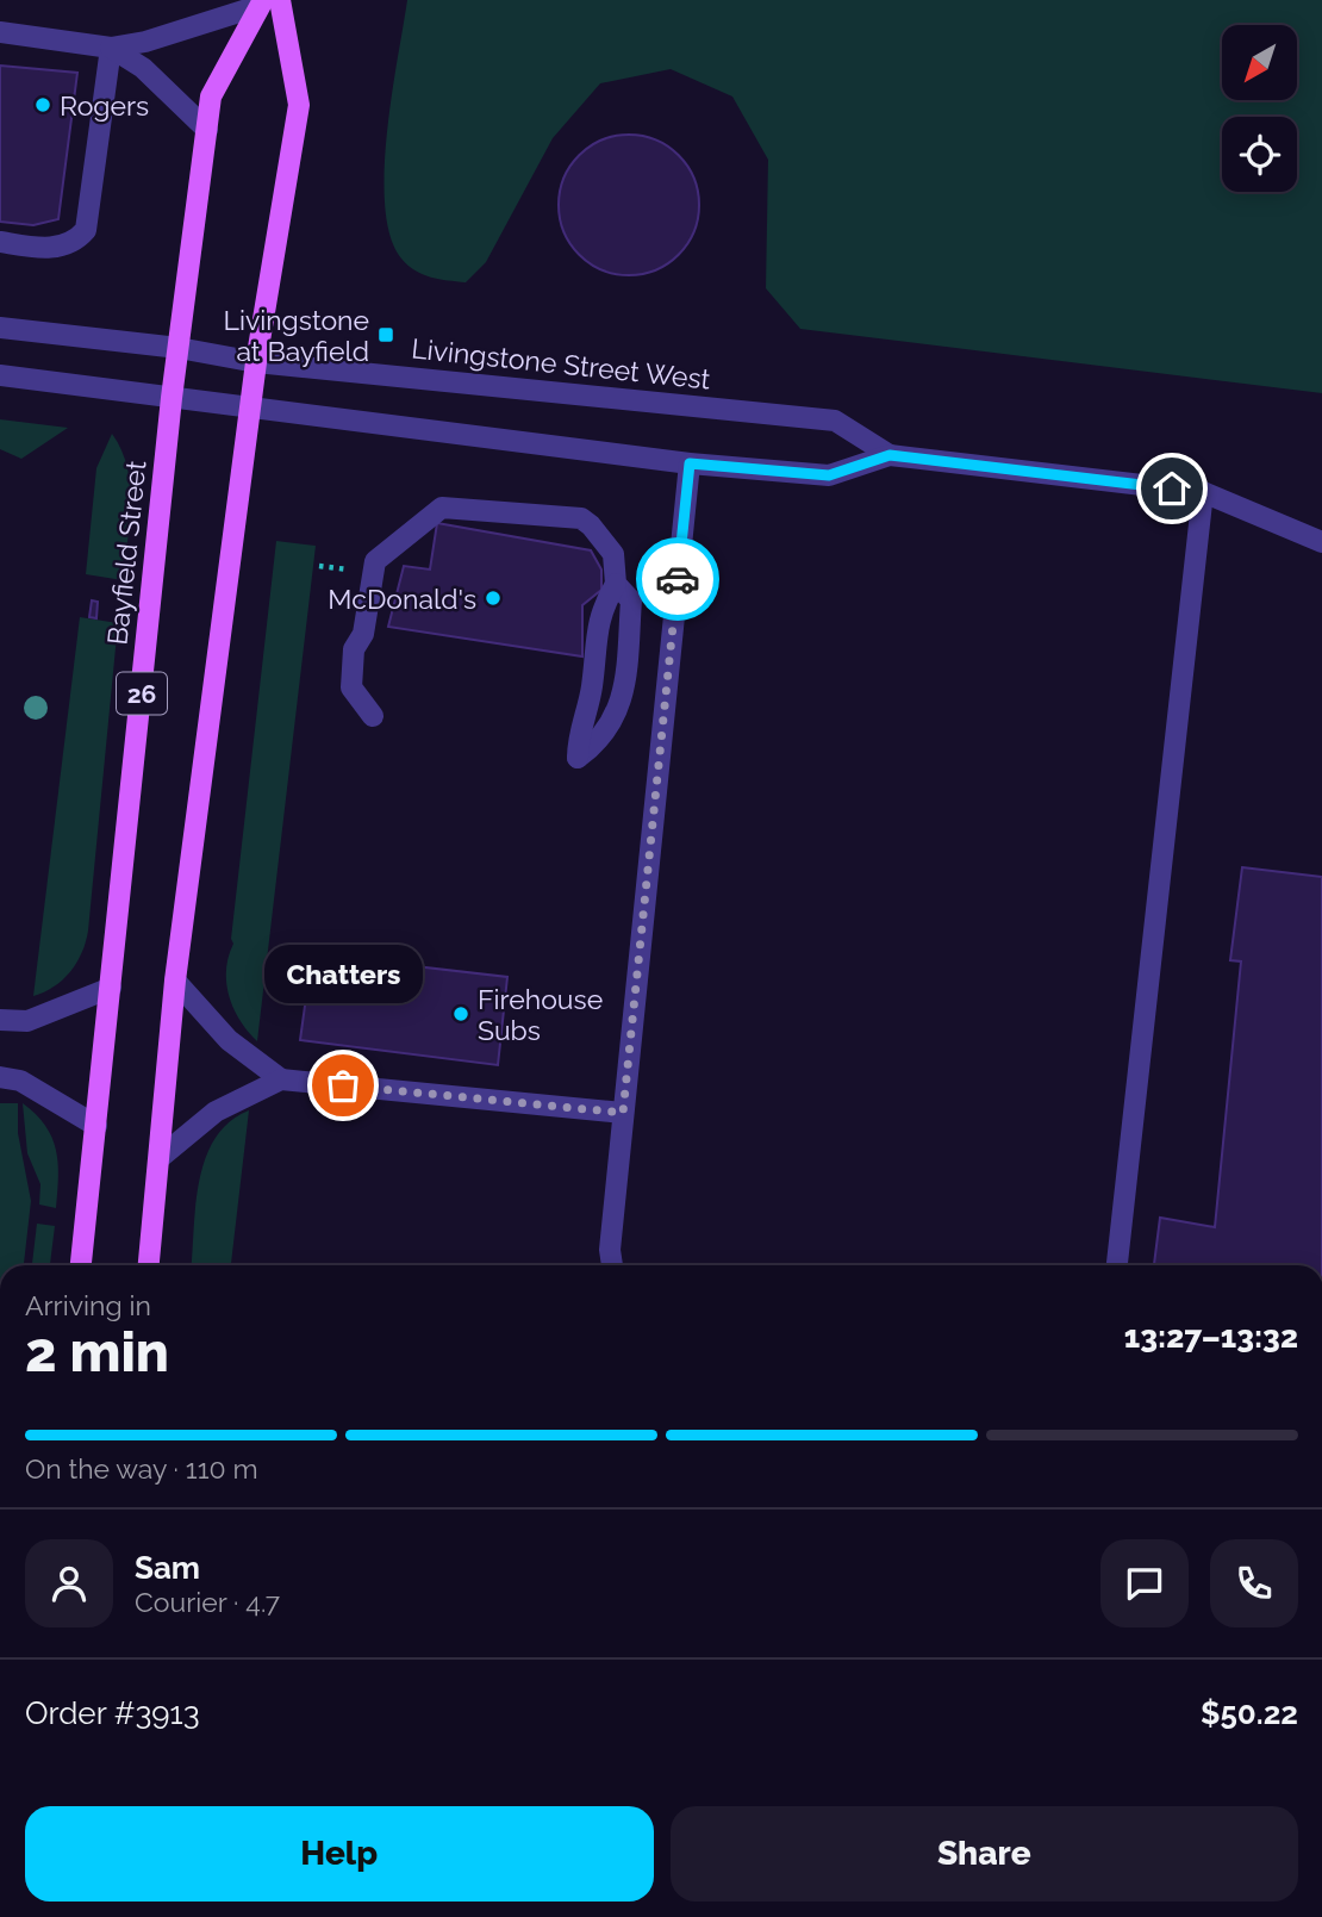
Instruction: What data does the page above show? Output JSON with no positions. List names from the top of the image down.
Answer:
{
  "streets": {
    "main road": ["Bayfield Street", "26"],
    "street": ["Livingstone Street West"]
  },
  "crossings": [
    ["Livingstone Street West", "Bayfield Street"]
  ],
  "places": {
    "other": [
      "Rogers",
      "McDonald's",
      "Firehouse Subs",
      "Chatters"
    ],
    "transit": ["Livingstone at Bayfield"]
  },
  "north": "bottom left",
  "page": {
    "bubble": "Chatters",
    "heading": ["2 min", "Arriving in", "13:27–13:32"],
    "panel": [
      "Sam",
      "Courier · 4.7",
      "Order #3913",
      "$50.22"
    ],
    "bar": "On the way · 110 m",
    "buttons": ["Help", "Share"]
  }
}
